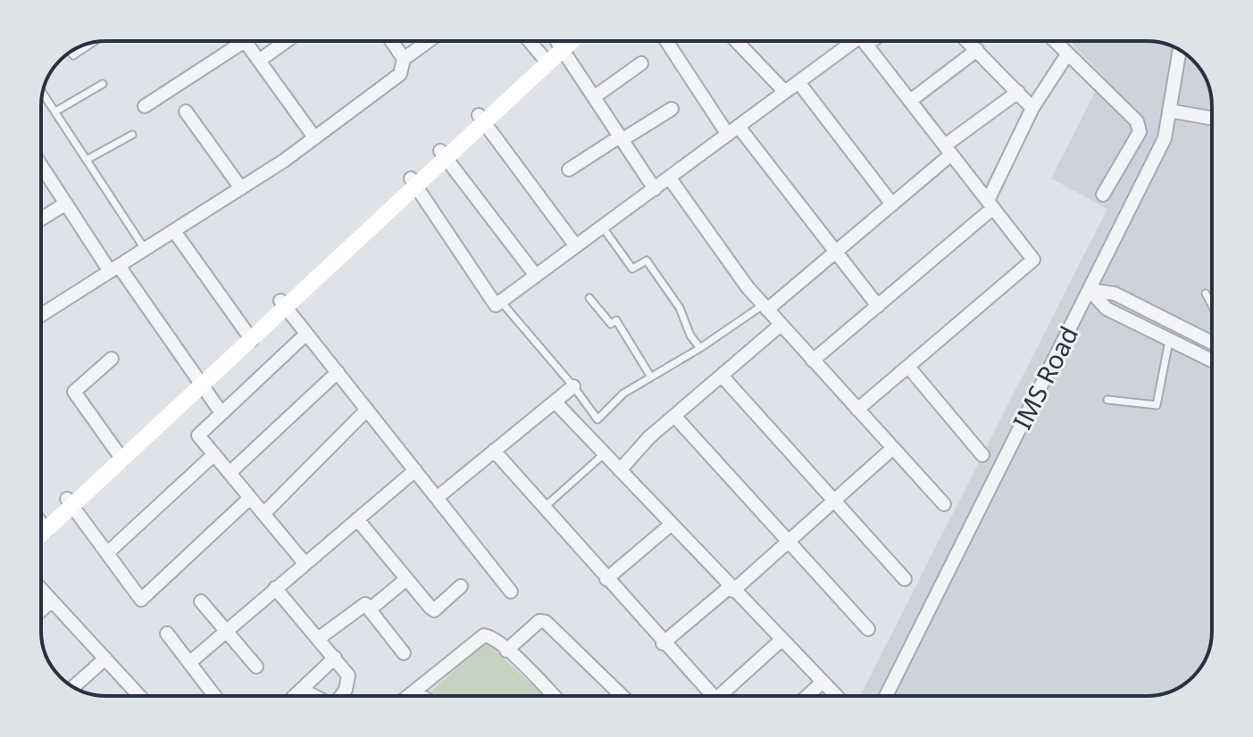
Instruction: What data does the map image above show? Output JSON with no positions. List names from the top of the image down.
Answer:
{
  "streets": {
    "street": ["IMS Road"]
  }
}
